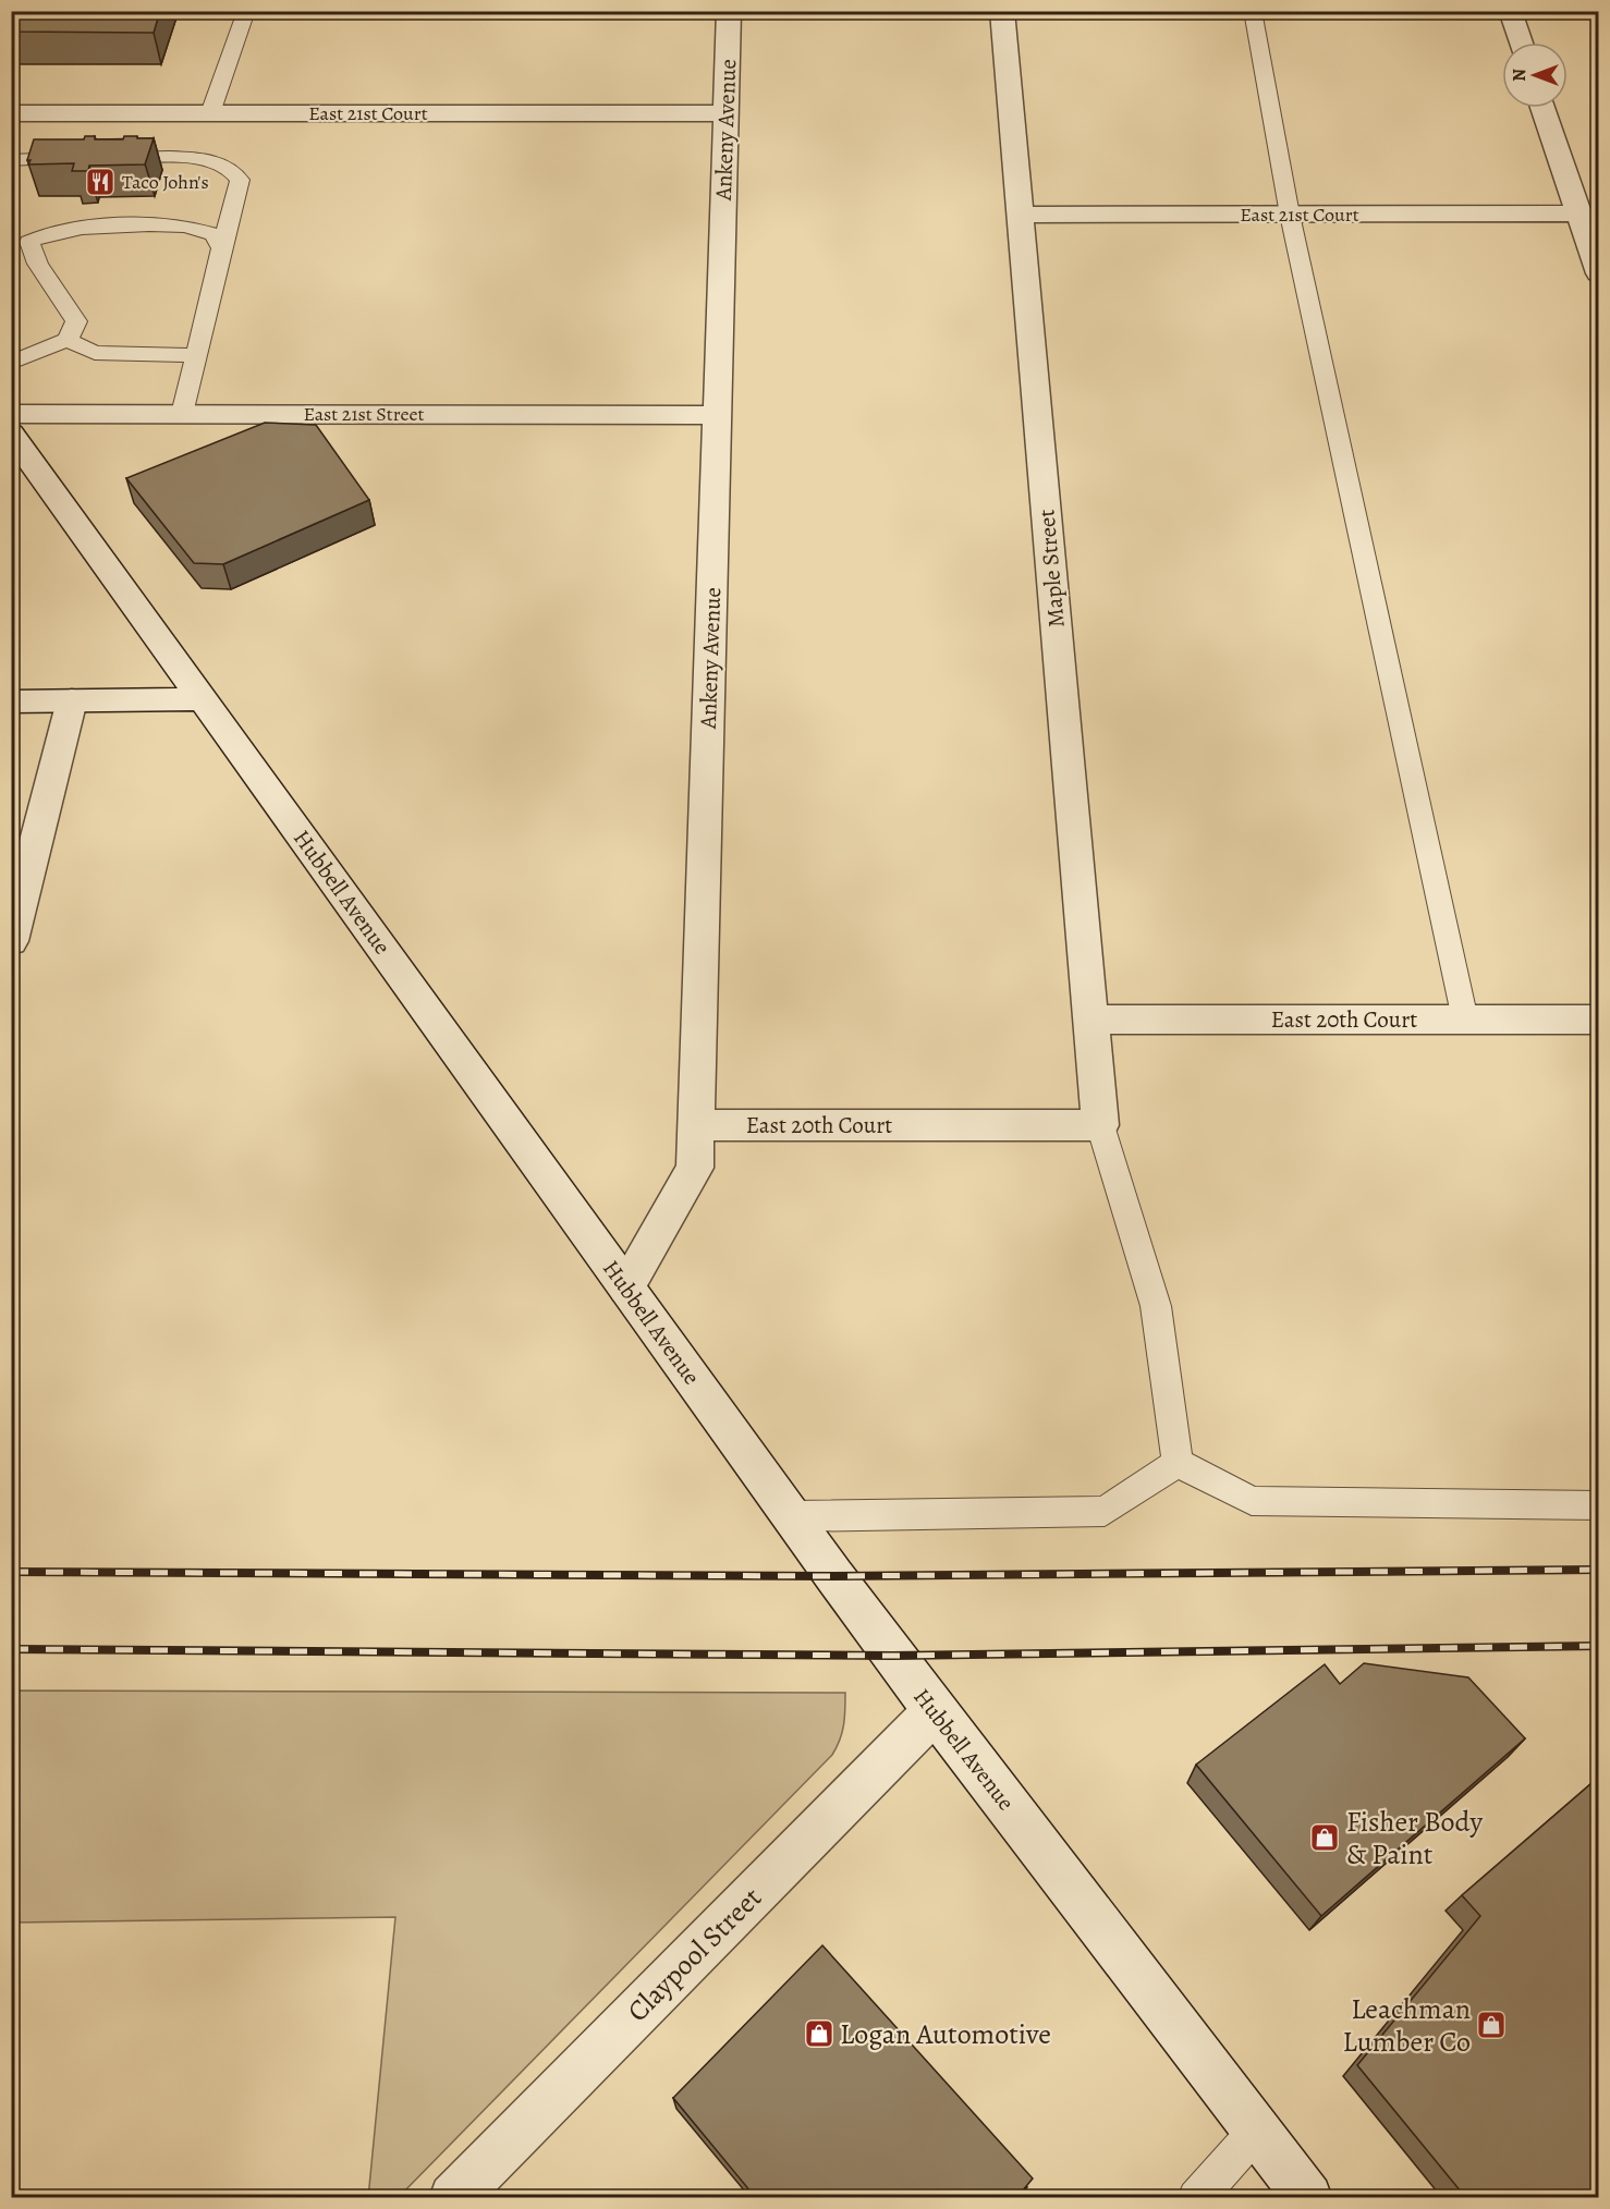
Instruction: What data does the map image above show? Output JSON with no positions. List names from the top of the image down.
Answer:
{
  "streets": {
    "street": [
      "East 21st Court",
      "Ankeny Avenue",
      "East 21st Street",
      "Maple Street",
      "Hubbell Avenue",
      "East 20th Court",
      "Claypool Street"
    ]
  },
  "crossings": [
    ["East 21st Court", "Ankeny Avenue"],
    ["East 21st Court", "Maple Street"],
    ["Ankeny Avenue", "East 21st Street"],
    ["Ankeny Avenue", "Hubbell Avenue"],
    ["Ankeny Avenue", "East 20th Court"],
    ["Maple Street", "East 20th Court"],
    ["Hubbell Avenue", "Claypool Street"]
  ],
  "places": {
    "restaurant": ["Taco John's"],
    "shop": ["Fisher Body & Paint", "Leachman Lumber Co", "Logan Automotive"]
  },
  "north": "left"
}
